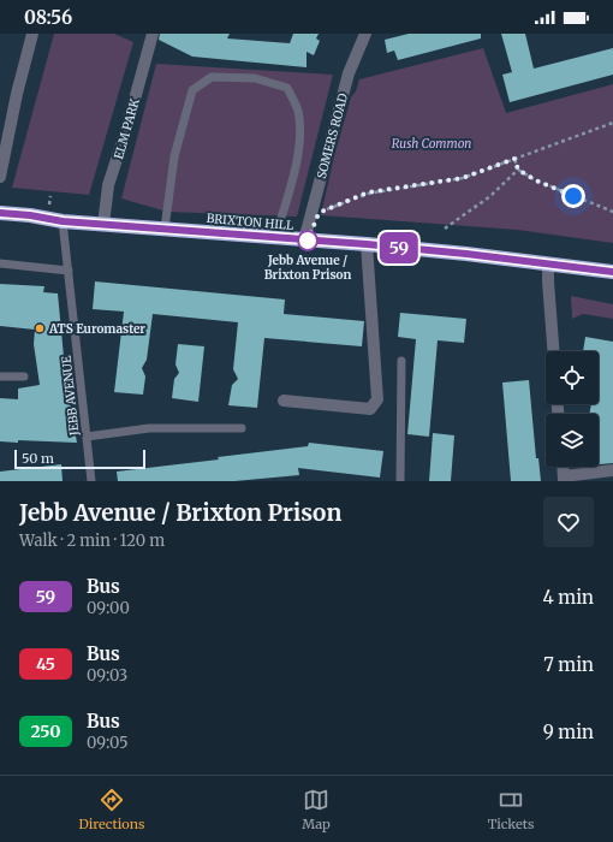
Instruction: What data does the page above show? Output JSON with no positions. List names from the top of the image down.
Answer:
{
  "streets": {
    "highway": ["BRIXTON HILL"],
    "street": ["ELM PARK", "SOMERS ROAD"],
    "lane": ["JEBB AVENUE"]
  },
  "crossings": [
    ["ELM PARK", "BRIXTON HILL"],
    ["SOMERS ROAD", "BRIXTON HILL"],
    ["BRIXTON HILL", "JEBB AVENUE"]
  ],
  "parks": ["Rush Common"],
  "places": ["Jebb Avenue / Brixton Prison", "ATS Euromaster"],
  "lines": ["bus line 59"],
  "scale_bar": "50 m",
  "page": {
    "status": "08:56",
    "on_map": "59",
    "scale": "50 m",
    "heading": ["Jebb Avenue / Brixton Prison", "Walk · 2 min · 120 m"],
    "list": [
      {
        "mark": "59",
        "name": "Bus",
        "note": "09:00",
        "value": "4 min"
      },
      {
        "mark": "45",
        "name": "Bus",
        "note": "09:03",
        "value": "7 min"
      },
      {
        "mark": "250",
        "name": "Bus",
        "note": "09:05",
        "value": "9 min"
      }
    ],
    "tabs": ["Directions", "Map", "Tickets"]
  }
}
